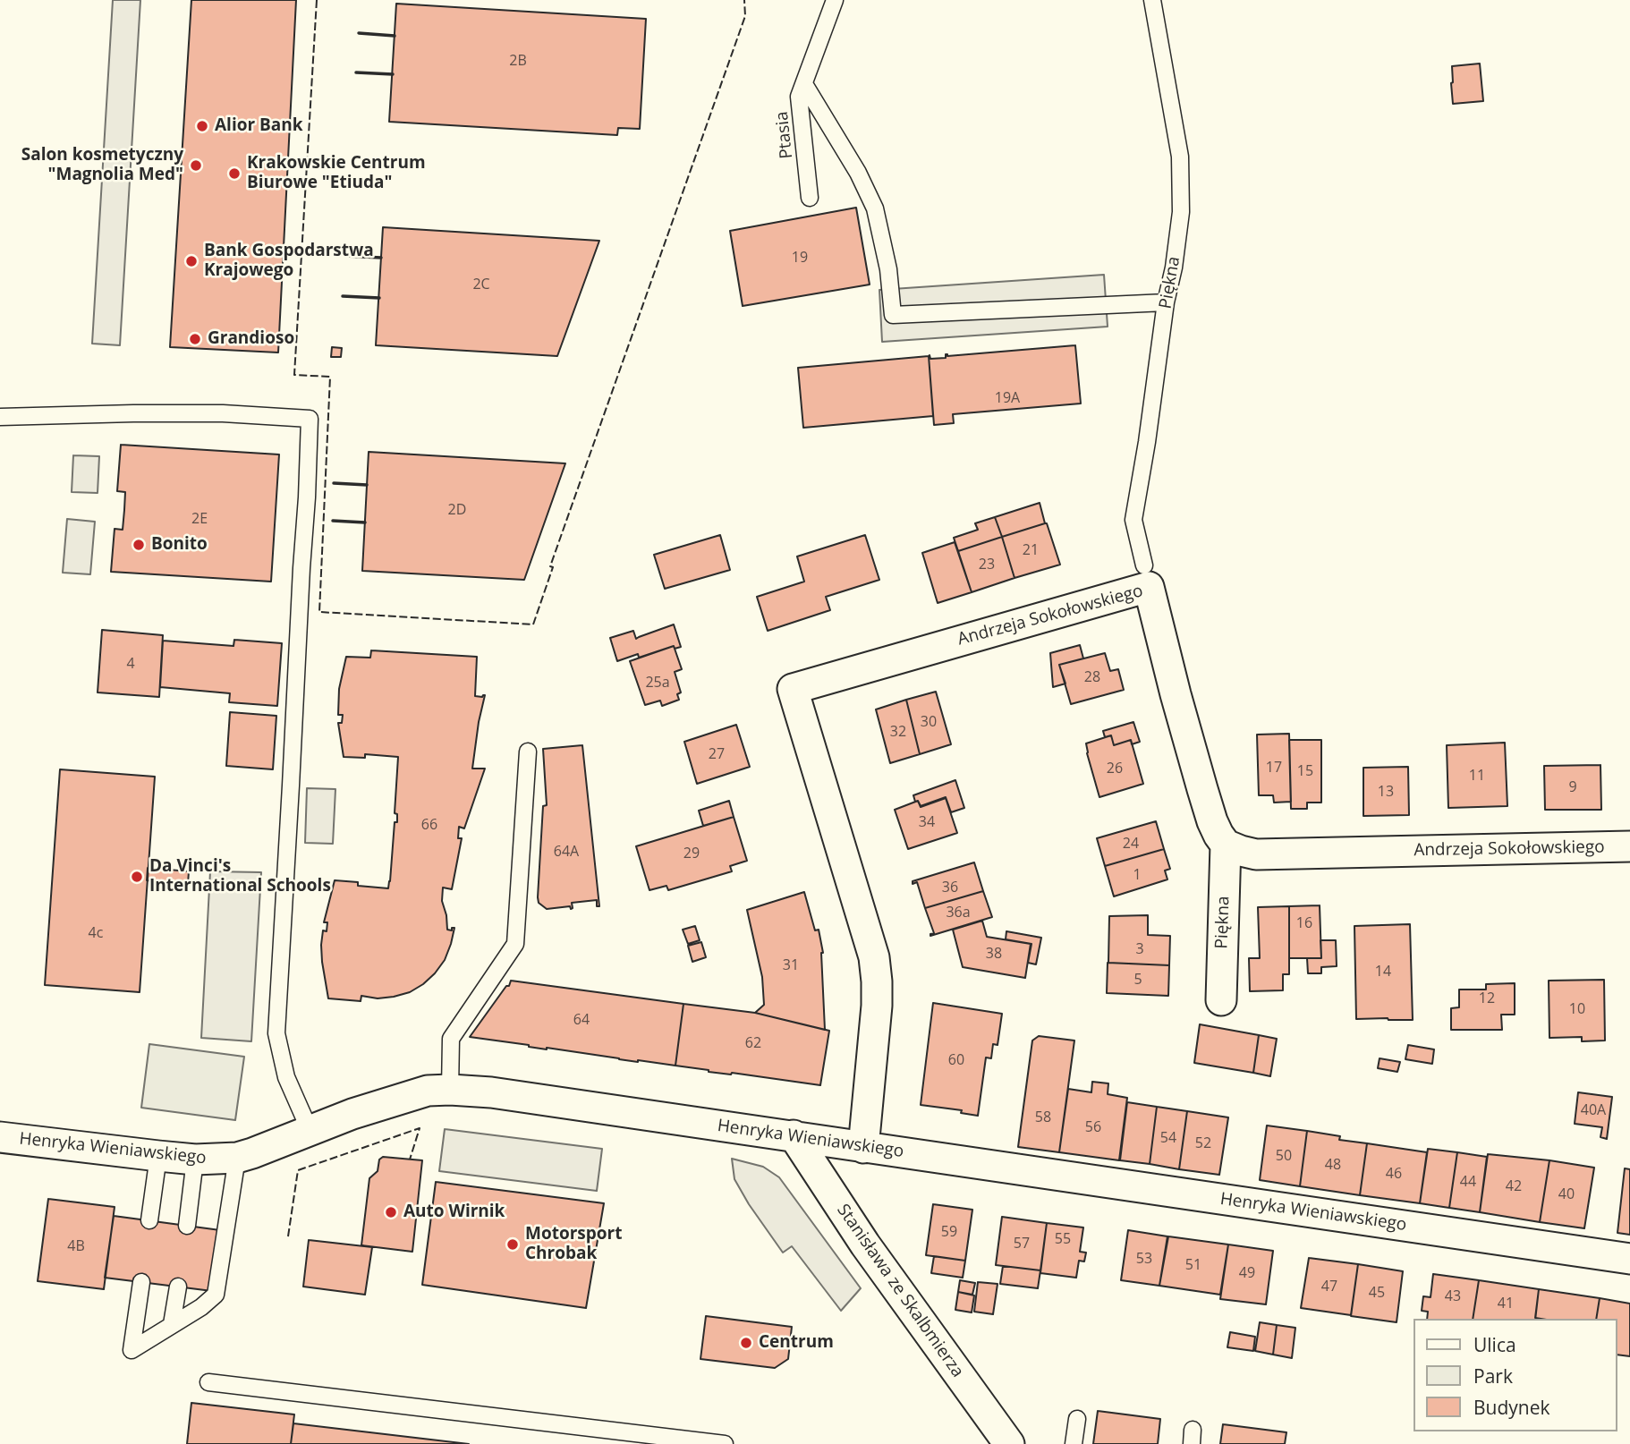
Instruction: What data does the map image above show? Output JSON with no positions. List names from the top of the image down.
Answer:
{
  "streets": {
    "street": [
      "Piękna",
      "Andrzeja Sokołowskiego",
      "Henryka Wieniawskiego",
      "Stanisława ze Skalbmierza"
    ],
    "lane": ["Ptasia"]
  },
  "crossings": [
    ["Piękna", "Andrzeja Sokołowskiego"],
    ["Andrzeja Sokołowskiego", "Henryka Wieniawskiego"],
    ["Henryka Wieniawskiego", "Stanisława ze Skalbmierza"]
  ],
  "places": [
    "Alior Bank",
    "Salon kosmetyczny \"Magnolia Med\"",
    "Krakowskie Centrum Biurowe \"Etiuda\"",
    "Bank Gospodarstwa Krajowego",
    "Grandioso",
    "Bonito",
    "Da Vinci's International Schools",
    "Auto Wirnik",
    "Motorsport Chrobak",
    "Centrum"
  ],
  "house_numbers": [
    "2B",
    "19",
    "2C",
    "19A",
    "2D",
    "2E",
    "21",
    "23",
    "4",
    "28",
    "25a",
    "30",
    "32",
    "27",
    "17",
    "26",
    "15",
    "11",
    "9",
    "13",
    "34",
    "66",
    "24",
    "64A",
    "29",
    "1",
    "36",
    "36a",
    "16",
    "4c",
    "3",
    "38",
    "31",
    "14",
    "5",
    "12",
    "10",
    "64",
    "62",
    "60",
    "40A",
    "58",
    "56",
    "54",
    "52",
    "50",
    "48",
    "46",
    "44",
    "42",
    "40",
    "59",
    "55",
    "57",
    "4B",
    "53",
    "51",
    "49",
    "47",
    "45",
    "43",
    "41"
  ],
  "legend": ["Ulica", "Park", "Budynek"]
}
